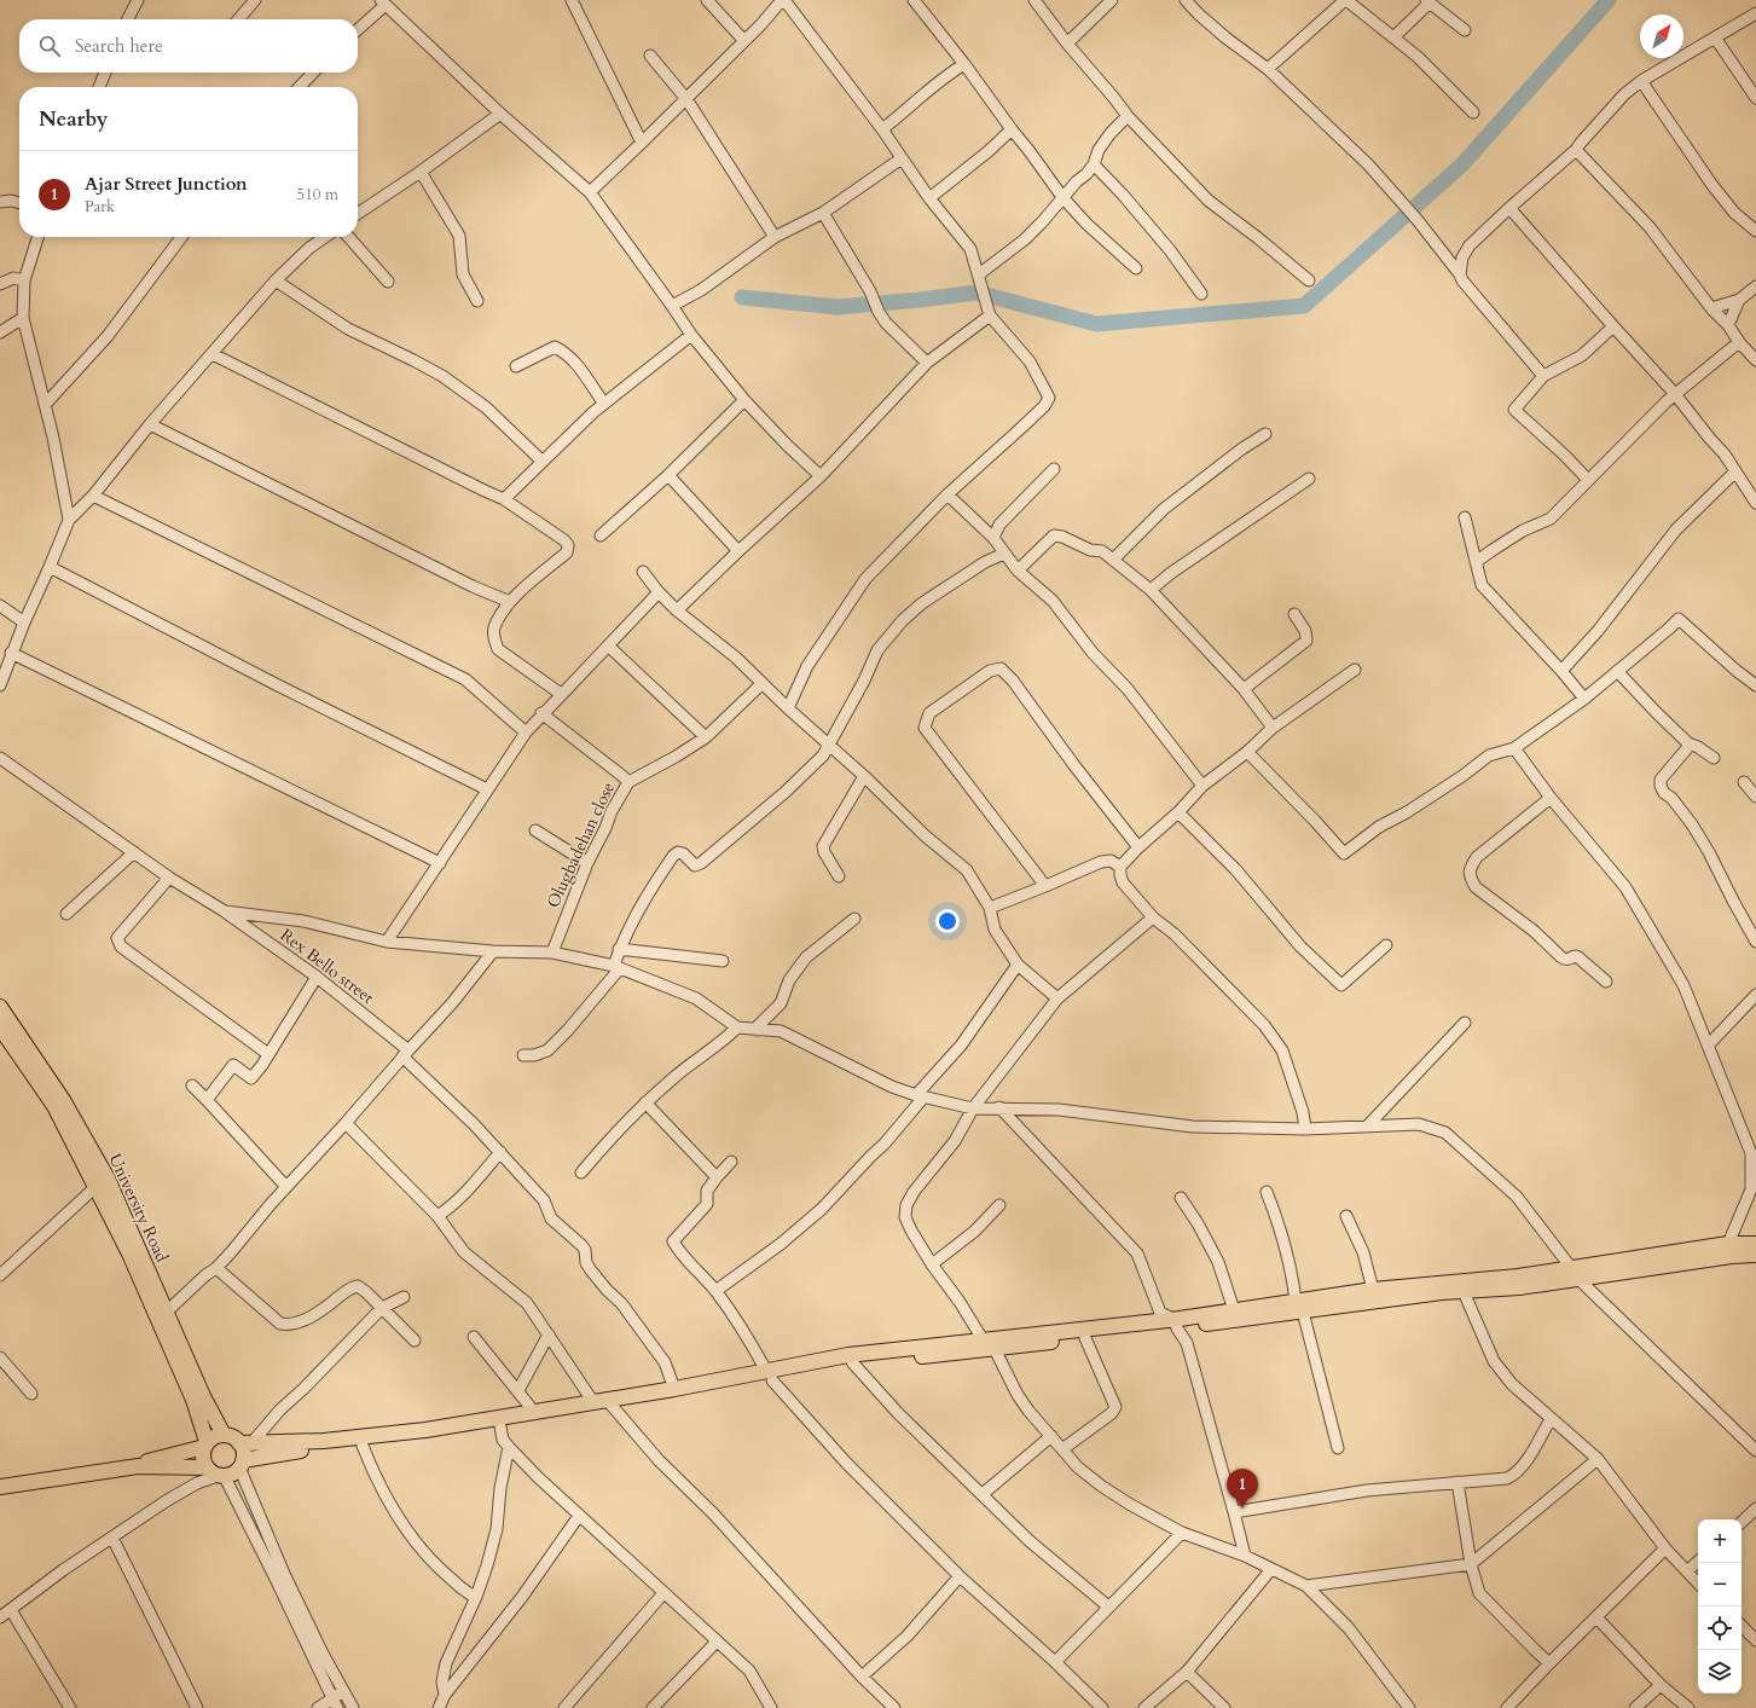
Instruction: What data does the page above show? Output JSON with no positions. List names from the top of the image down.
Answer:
{
  "streets": {
    "main road": ["University Road"],
    "street": ["Olugbadehan close", "Rex Bello street"]
  },
  "north": "top right",
  "page": {
    "search": "Search here",
    "heading": "Nearby",
    "list": [
      {
        "mark": "1",
        "name": "Ajar Street Junction",
        "note": "Park",
        "value": "510 m"
      }
    ],
    "pins": "1",
    "map_buttons": ["+", "−"]
  }
}
